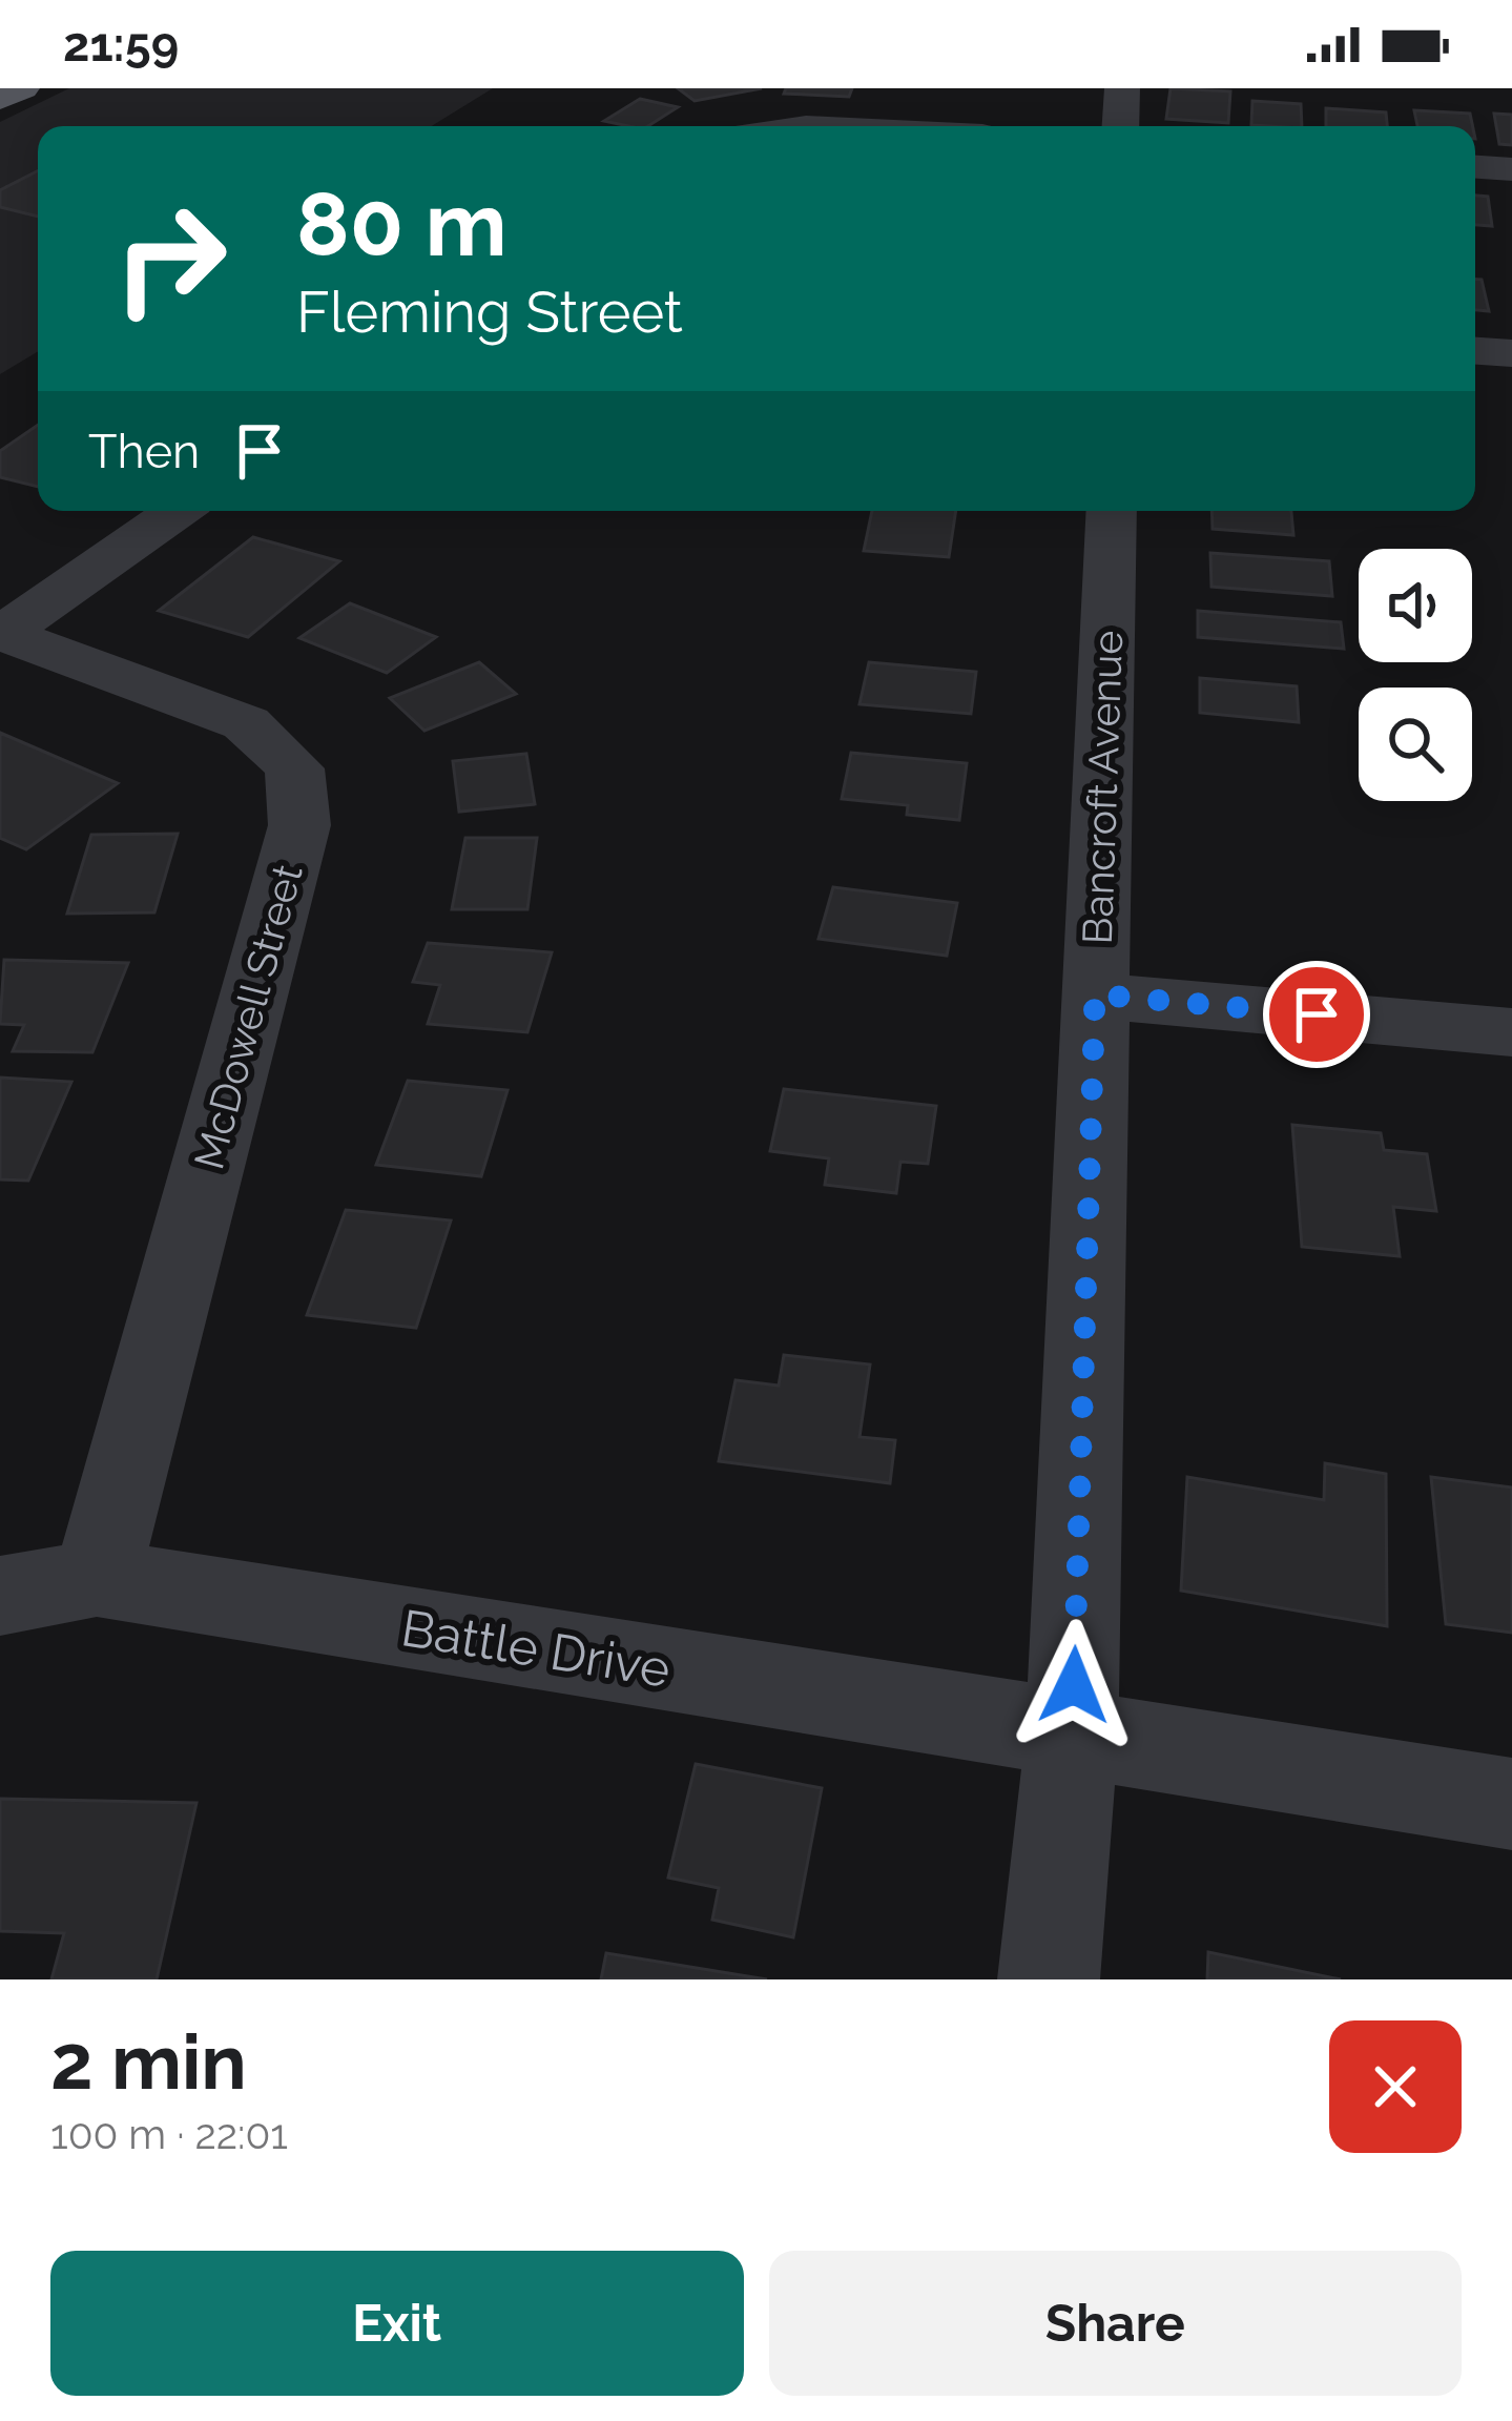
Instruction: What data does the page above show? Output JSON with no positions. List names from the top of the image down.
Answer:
{
  "streets": {
    "street": ["Bancroft Avenue", "McDowell Street", "Battle Drive"]
  },
  "crossings": [
    ["Bancroft Avenue", "Battle Drive"],
    ["McDowell Street", "Battle Drive"]
  ],
  "page": {
    "status": "21:59",
    "turn": ["80 m", "Fleming Street"],
    "then": "Then",
    "heading": ["2 min", "100 m · 22:01"],
    "buttons": ["Exit", "Share"]
  }
}
